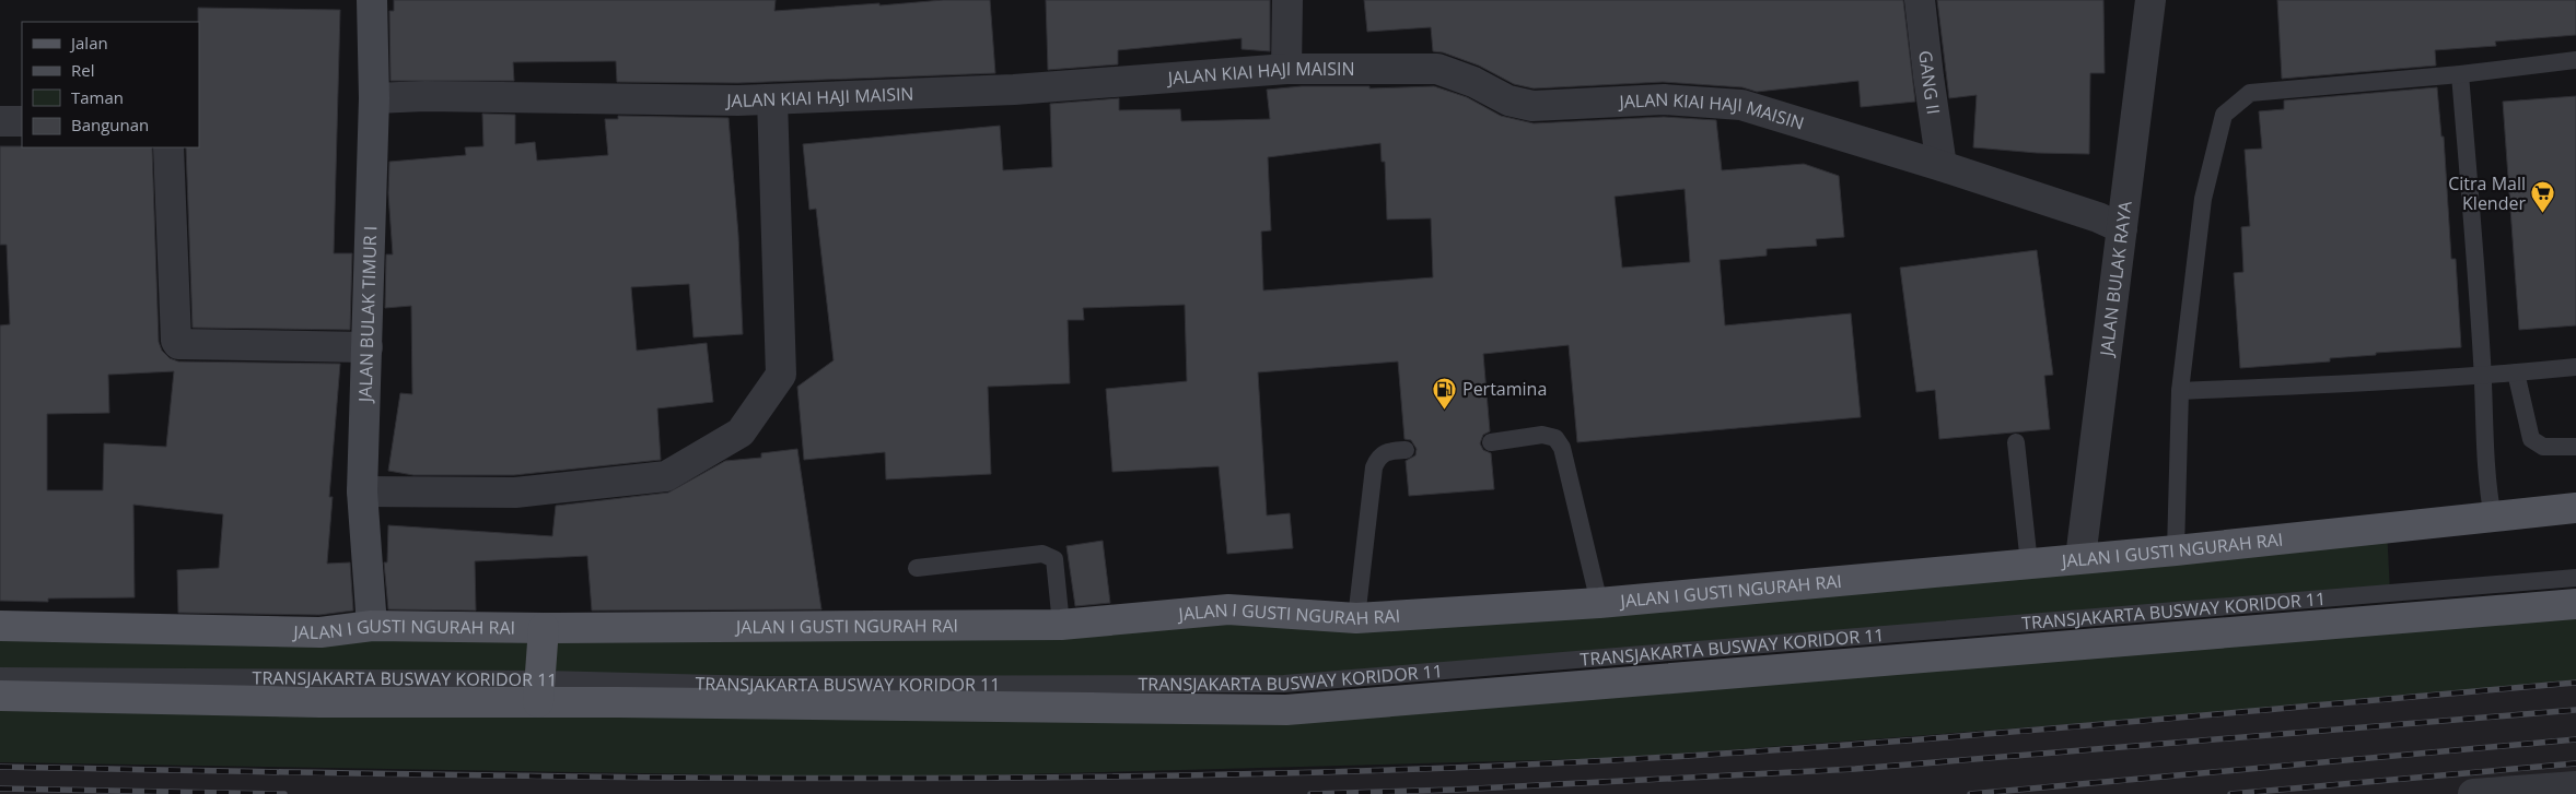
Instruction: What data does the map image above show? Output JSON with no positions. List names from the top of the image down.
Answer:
{
  "streets": {
    "main road": ["JALAN I GUSTI NGURAH RAI"],
    "street": [
      "JALAN KIAI HAJI MAISIN",
      "GANG II",
      "JALAN BULAK RAYA",
      "JALAN BULAK TIMUR I"
    ],
    "lane": ["TRANSJAKARTA BUSWAY KORIDOR 11"]
  },
  "crossings": [
    ["JALAN KIAI HAJI MAISIN", "GANG II"],
    ["JALAN KIAI HAJI MAISIN", "JALAN BULAK RAYA"],
    ["JALAN KIAI HAJI MAISIN", "JALAN BULAK TIMUR I"],
    ["JALAN BULAK RAYA", "JALAN I GUSTI NGURAH RAI"],
    ["JALAN BULAK TIMUR I", "JALAN I GUSTI NGURAH RAI"]
  ],
  "places": {
    "supermarket": ["Citra Mall Klender"],
    "fuel station": ["Pertamina"]
  },
  "legend": [
    "Jalan",
    "Rel",
    "Taman",
    "Bangunan"
  ]
}
